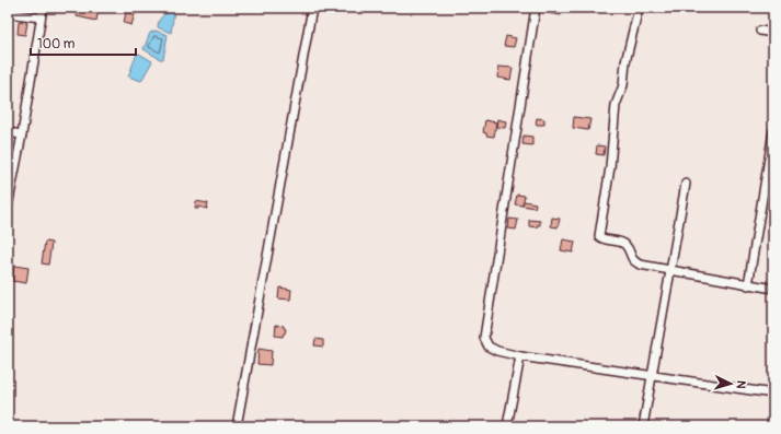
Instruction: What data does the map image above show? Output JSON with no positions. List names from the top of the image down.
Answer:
{
  "scale_bar": "100 m",
  "north": "right"
}
